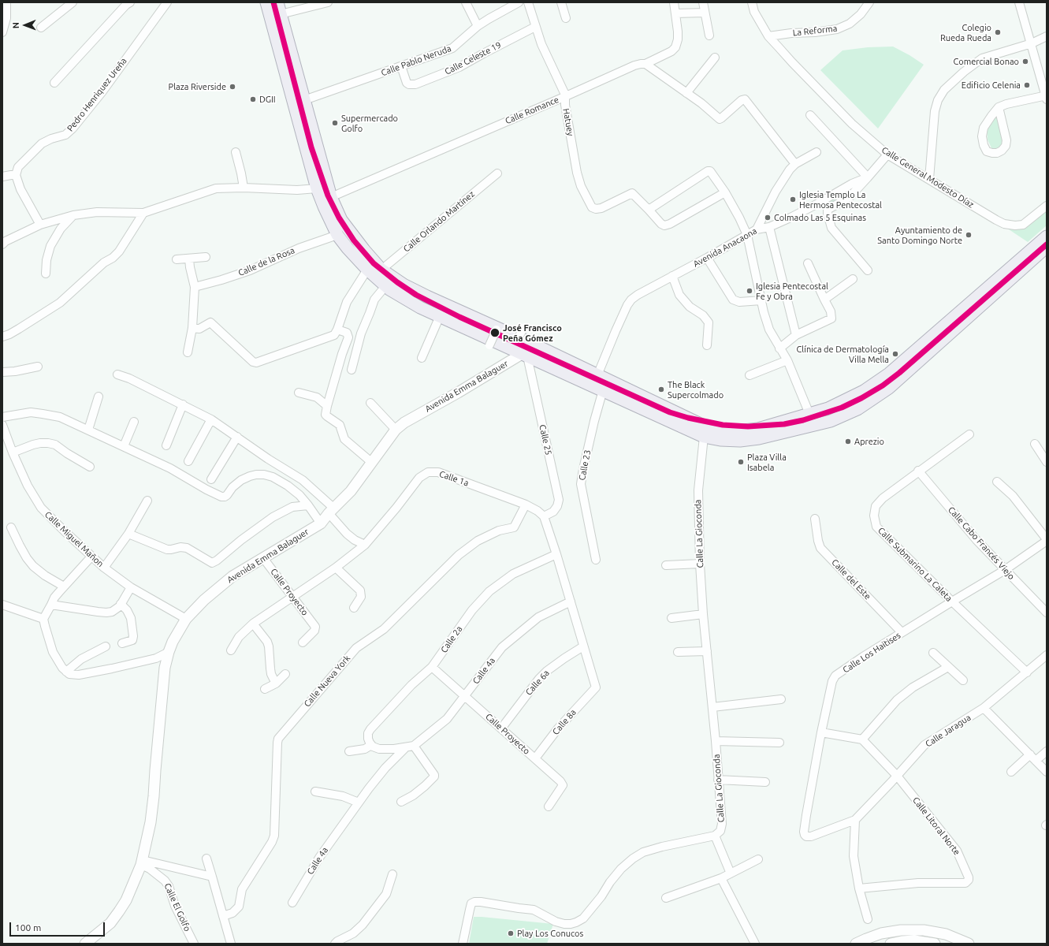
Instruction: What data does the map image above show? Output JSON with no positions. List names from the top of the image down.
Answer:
{
  "streets": {
    "street": [
      "La Reforma",
      "Calle Celeste 19",
      "Calle Pablo Neruda",
      "Pedro Henriquez Ureña",
      "Calle Romance",
      "Hatuey",
      "Calle General Modesto Díaz",
      "Calle Orlando Martínez",
      "Avenida Anacaona",
      "Calle de la Rosa",
      "Avenida Emma Balaguer",
      "Calle 25",
      "Calle 23",
      "Calle 1a",
      "Calle La Gioconda",
      "Calle Miguel Mañon",
      "Calle Cabo Francés Viejo",
      "Calle Submarino La Caleta",
      "Calle del Este",
      "Calle Proyecto",
      "Calle 2a",
      "Calle Los Haitises",
      "Calle 4a",
      "Calle Nueva York",
      "Calle 6a",
      "Calle 8a",
      "Calle Jaragua",
      "Calle Litoral Norte",
      "Calle El Golfo"
    ]
  },
  "crossings": [
    ["La Reforma", "Calle General Modesto Díaz"],
    ["Calle Celeste 19", "Calle Pablo Neruda"],
    ["Calle Celeste 19", "Hatuey"],
    ["Calle Romance", "Hatuey"],
    ["Calle General Modesto Díaz", "Avenida Anacaona"],
    ["Avenida Emma Balaguer", "Calle 25"],
    ["Avenida Emma Balaguer", "Calle Miguel Mañon"],
    ["Avenida Emma Balaguer", "Calle Proyecto"],
    ["Avenida Emma Balaguer", "Calle El Golfo"],
    ["Calle 25", "Calle 1a"],
    ["Calle 1a", "Calle Proyecto"],
    ["Calle 1a", "Calle Nueva York"],
    ["Calle Cabo Francés Viejo", "Calle Submarino La Caleta"],
    ["Calle Cabo Francés Viejo", "Calle Los Haitises"],
    ["Calle Submarino La Caleta", "Calle Los Haitises"],
    ["Calle Submarino La Caleta", "Calle Jaragua"],
    ["Calle del Este", "Calle Los Haitises"],
    ["Calle Proyecto", "Calle 2a"],
    ["Calle Proyecto", "Calle 4a"],
    ["Calle Proyecto", "Calle 6a"],
    ["Calle Proyecto", "Calle 8a"],
    ["Calle 2a", "Calle 4a"],
    ["Calle Los Haitises", "Calle Jaragua"],
    ["Calle 6a", "Calle 8a"],
    ["Calle Jaragua", "Calle Litoral Norte"]
  ],
  "places": [
    "Colegio Rueda Rueda",
    "Comercial Bonao",
    "Edificio Celenia",
    "Plaza Riverside",
    "DGII",
    "Supermercado Golfo",
    "Iglesia Templo La Hermosa Pentecostal",
    "Colmado Las 5 Esquinas",
    "Ayuntamiento de Santo Domingo Norte",
    "Iglesia Pentecostal Fe y Obra",
    "José Francisco Peña Gómez",
    "Clínica de Dermatología Villa Mella",
    "The Black Supercolmado",
    "Aprezio",
    "Plaza Villa Isabela",
    "Play Los Conucos"
  ],
  "scale_bar": "100 m",
  "north": "left"
}
